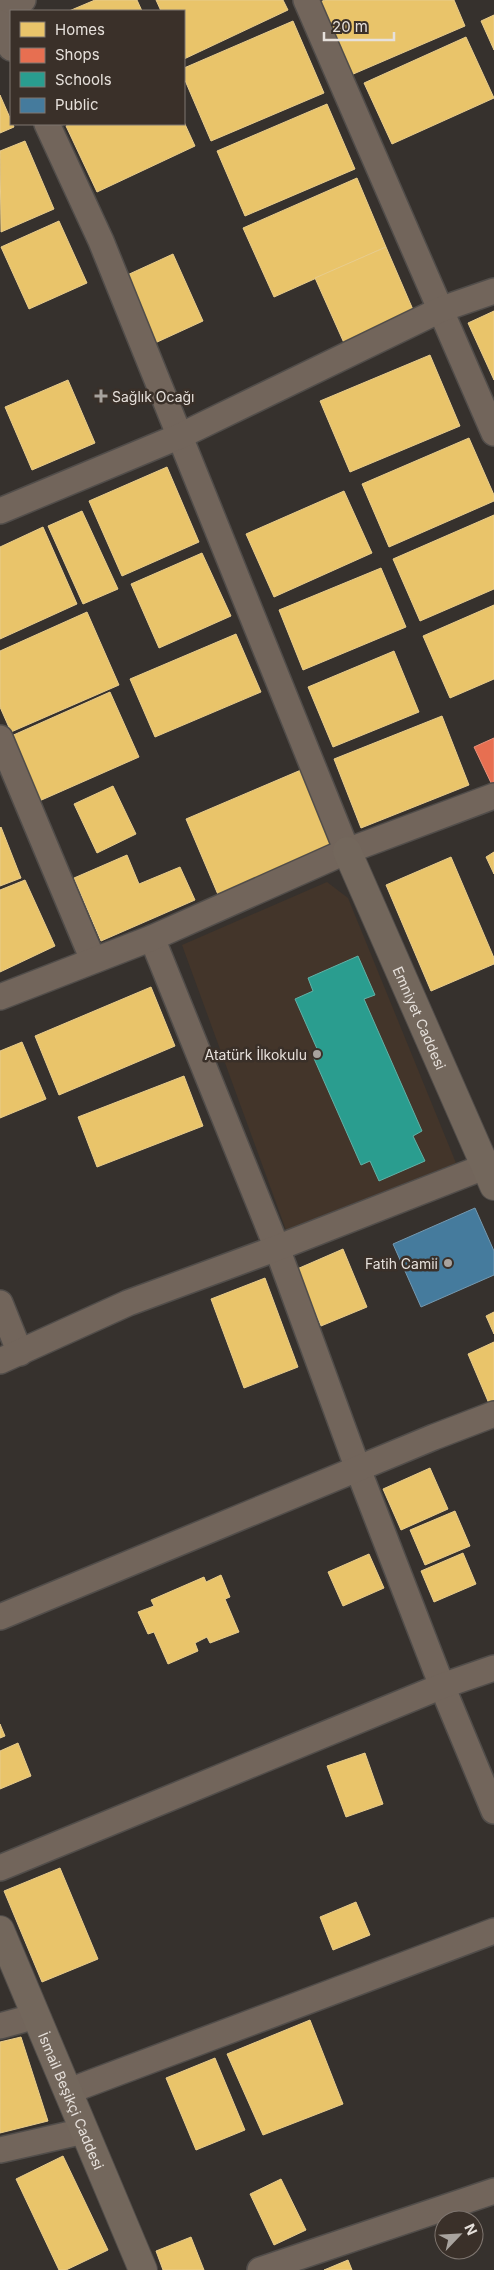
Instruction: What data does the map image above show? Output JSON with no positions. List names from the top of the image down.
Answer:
{
  "streets": {
    "street": ["Emniyet Caddesi", "İsmail Beşikçi Caddesi"]
  },
  "places": {
    "health": ["Sağlık Ocağı"],
    "other": ["Atatürk İlkokulu", "Fatih Camii"]
  },
  "legend": [
    "Homes",
    "Shops",
    "Schools",
    "Public"
  ],
  "scale_bar": "20 m",
  "north": "top right"
}
